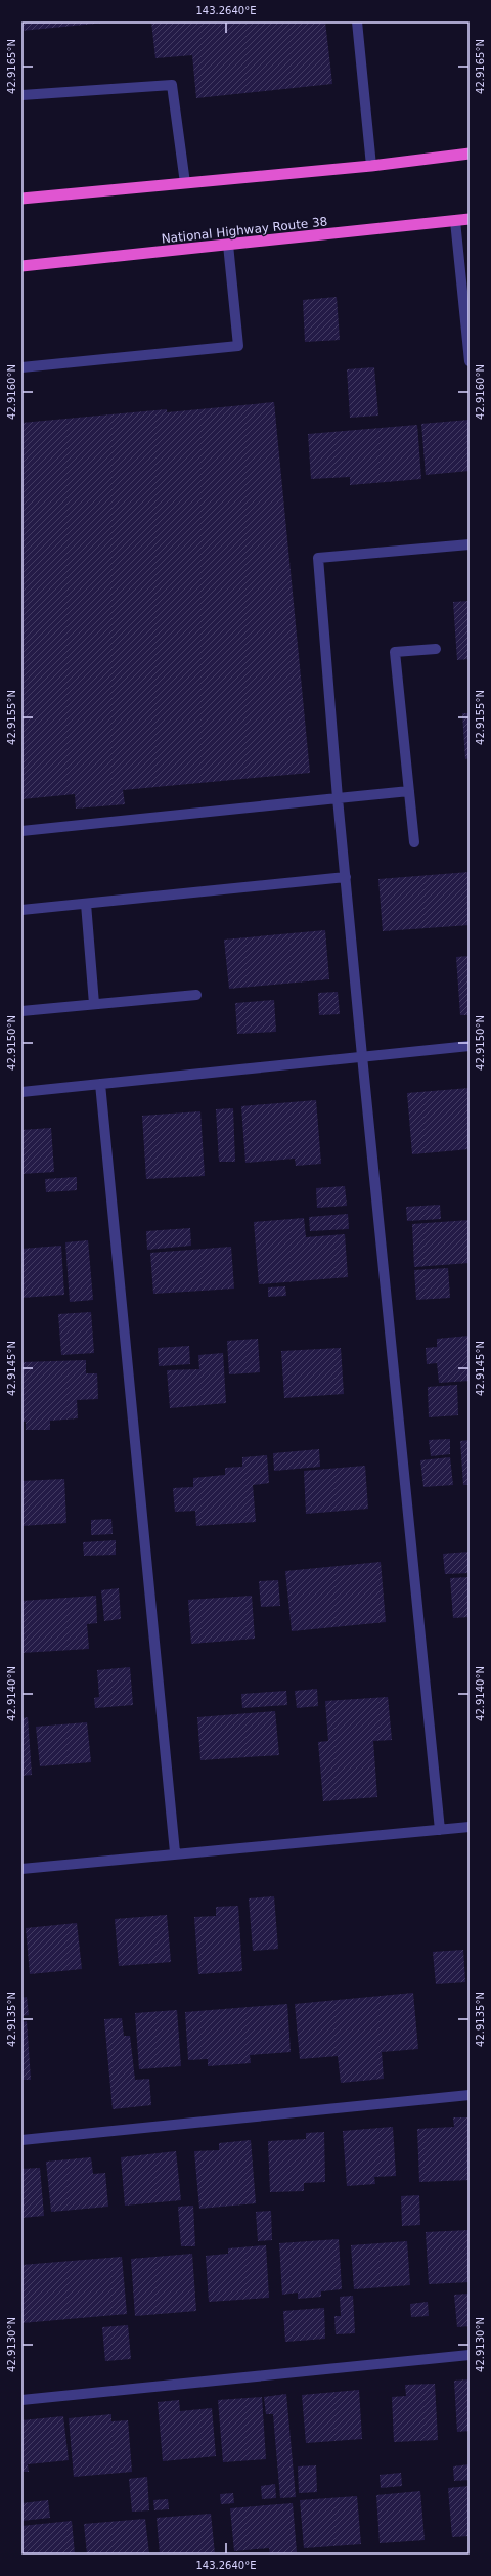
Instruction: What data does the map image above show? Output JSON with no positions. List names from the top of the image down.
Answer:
{
  "streets": {
    "highway": ["National Highway Route 38"]
  },
  "coordinates": [
    "143.2640°E",
    "42.9165°N",
    "42.9160°N",
    "42.9155°N",
    "42.9150°N",
    "42.9145°N",
    "42.9140°N",
    "42.9135°N",
    "42.9130°N"
  ]
}
